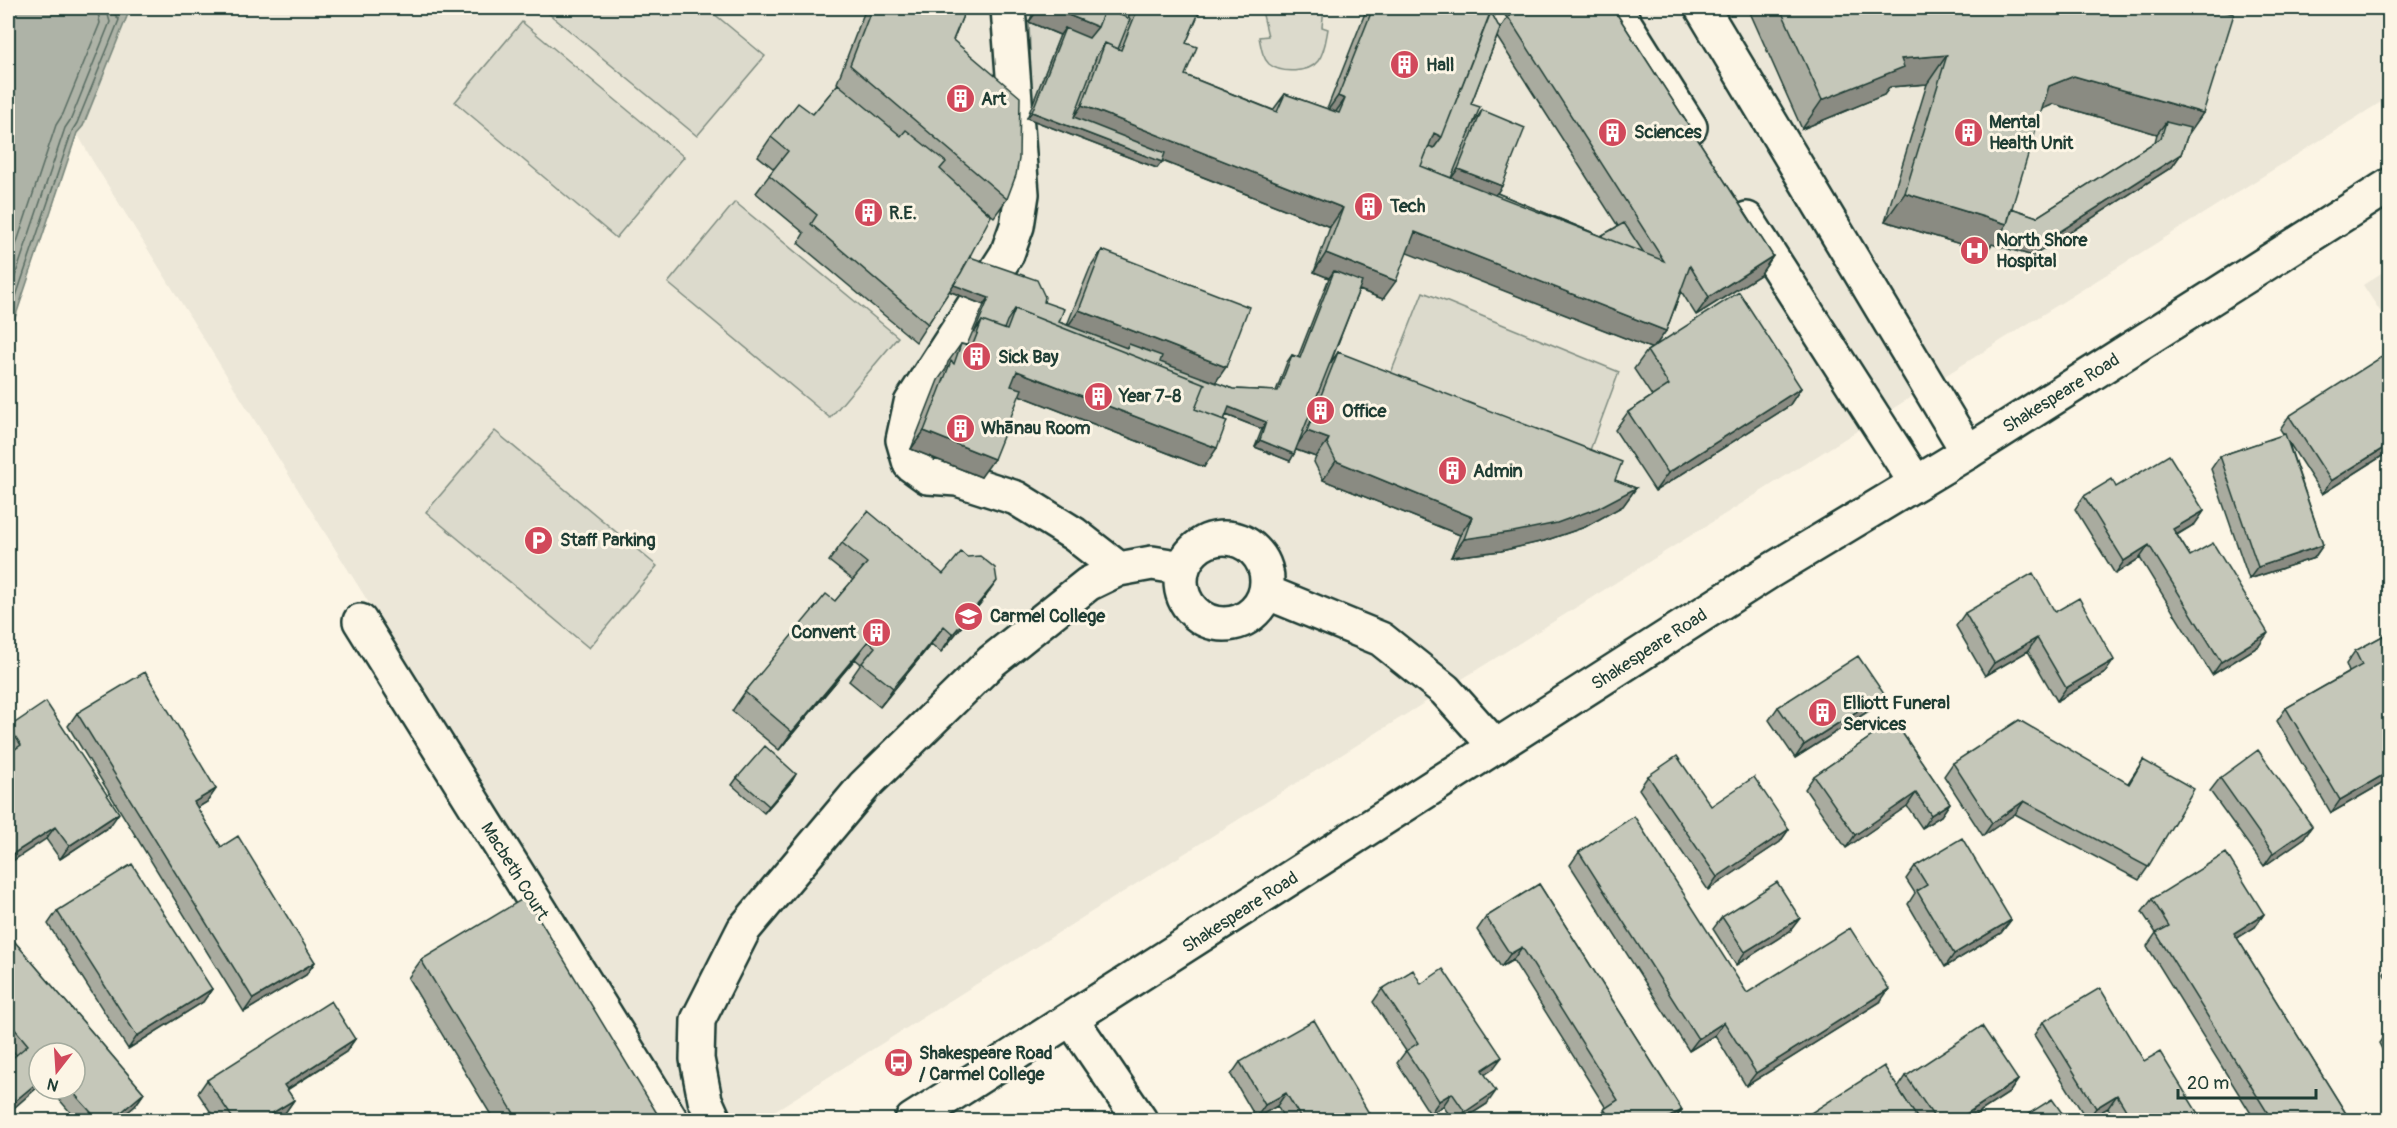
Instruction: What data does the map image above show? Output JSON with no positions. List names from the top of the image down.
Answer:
{
  "streets": {
    "main road": ["Shakespeare Road", "Macbeth Court"]
  },
  "places": {
    "building": [
      "Hall",
      "Art",
      "Sciences",
      "Mental Health Unit",
      "Tech",
      "R.E.",
      "Sick Bay",
      "Year 7-8",
      "Office",
      "Whānau Room",
      "Admin",
      "Convent",
      "Elliott Funeral Services"
    ],
    "hospital": ["North Shore Hospital"],
    "parking": ["Staff Parking"],
    "school or university": ["Carmel College"],
    "bus stop": ["Shakespeare Road / Carmel College"]
  },
  "scale_bar": "20 m",
  "north": "bottom"
}
